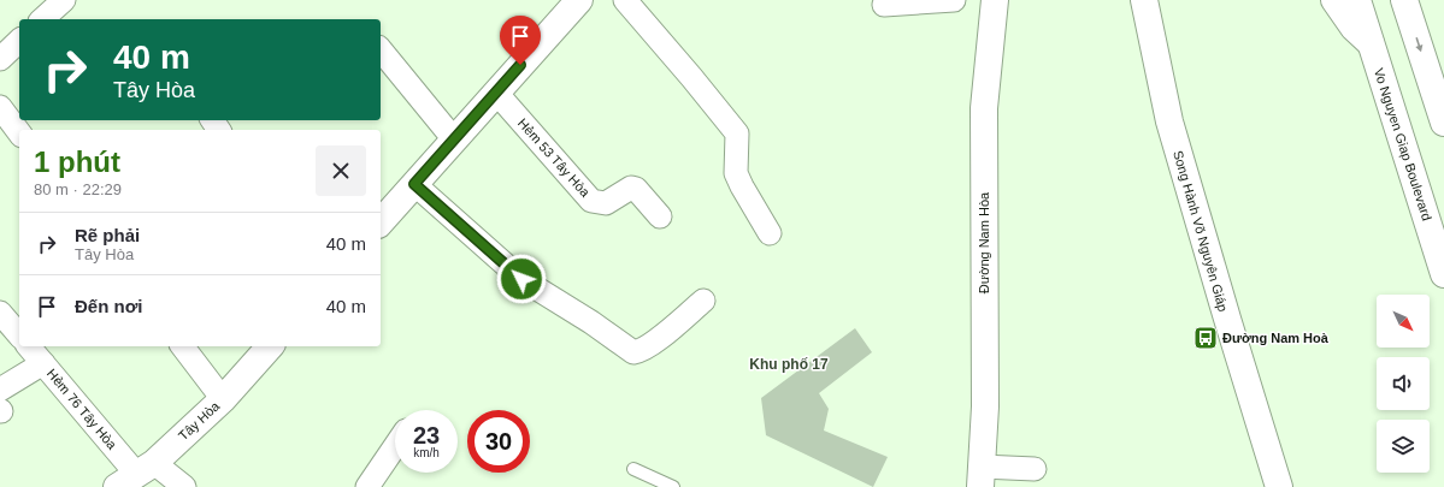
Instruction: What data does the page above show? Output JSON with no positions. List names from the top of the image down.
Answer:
{
  "streets": {
    "main road": [
      "Vo Nguyen Giap Boulevard",
      "Song Hành Võ Nguyên Giáp",
      "Đường Nam Hòa",
      "Tây Hòa"
    ],
    "street": ["Hẻm 53 Tây Hòa", "Hẻm 76 Tây Hòa"]
  },
  "crossings": [
    ["Hẻm 76 Tây Hòa", "Tây Hòa"]
  ],
  "districts": ["Khu phố 17"],
  "places": {
    "bus stop": ["Đường Nam Hoà"]
  },
  "north": "bottom right",
  "page": {
    "turn": ["40 m", "Tây Hòa"],
    "heading": ["1 phút", "80 m · 22:29"],
    "list": [
      {
        "name": "Rẽ phải",
        "note": "Tây Hòa",
        "value": "40 m"
      },
      {
        "name": "Đến nơi",
        "value": "40 m"
      }
    ],
    "speed": "23 km/h",
    "limit": "30"
  }
}
